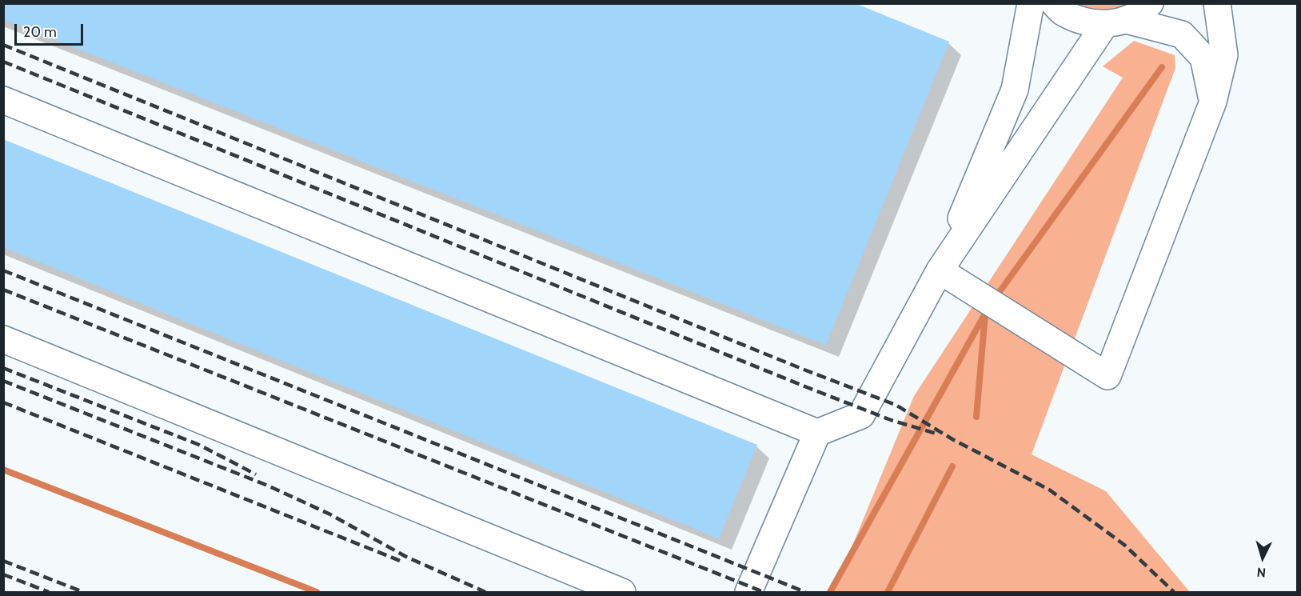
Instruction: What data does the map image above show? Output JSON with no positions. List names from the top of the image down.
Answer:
{
  "scale_bar": "20 m",
  "north": "bottom"
}
